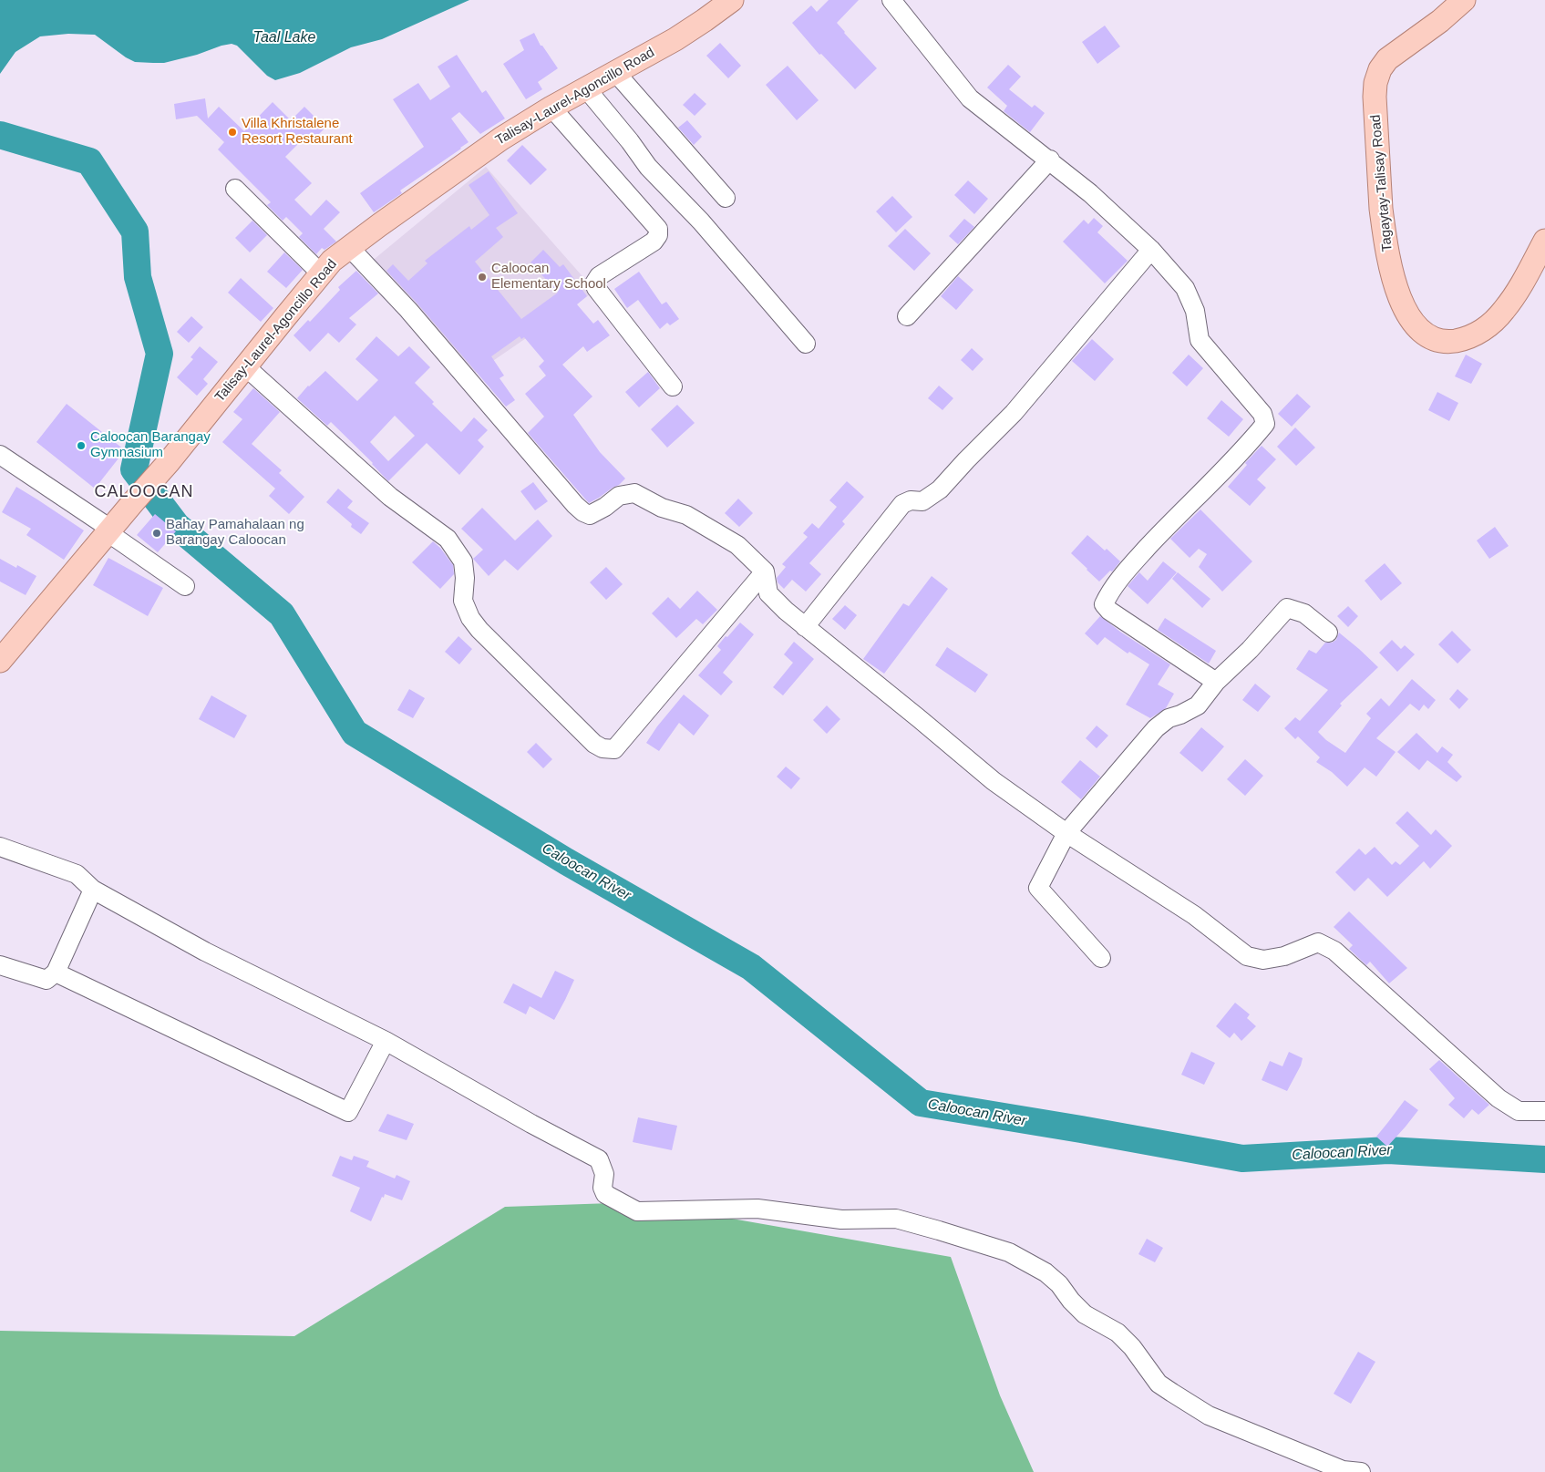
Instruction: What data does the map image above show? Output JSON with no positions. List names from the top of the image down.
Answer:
{
  "streets": {
    "main road": ["Talisay-Laurel-Agoncillo Road", "Tagaytay-Talisay Road"]
  },
  "districts": ["CALOOCAN"],
  "water": ["Taal Lake", "Caloocan River"],
  "places": [
    "Villa Khristalene Resort Restaurant",
    "Caloocan Elementary School",
    "Caloocan Barangay Gymnasium",
    "Bahay Pamahalaan ng Barangay Caloocan"
  ]
}
